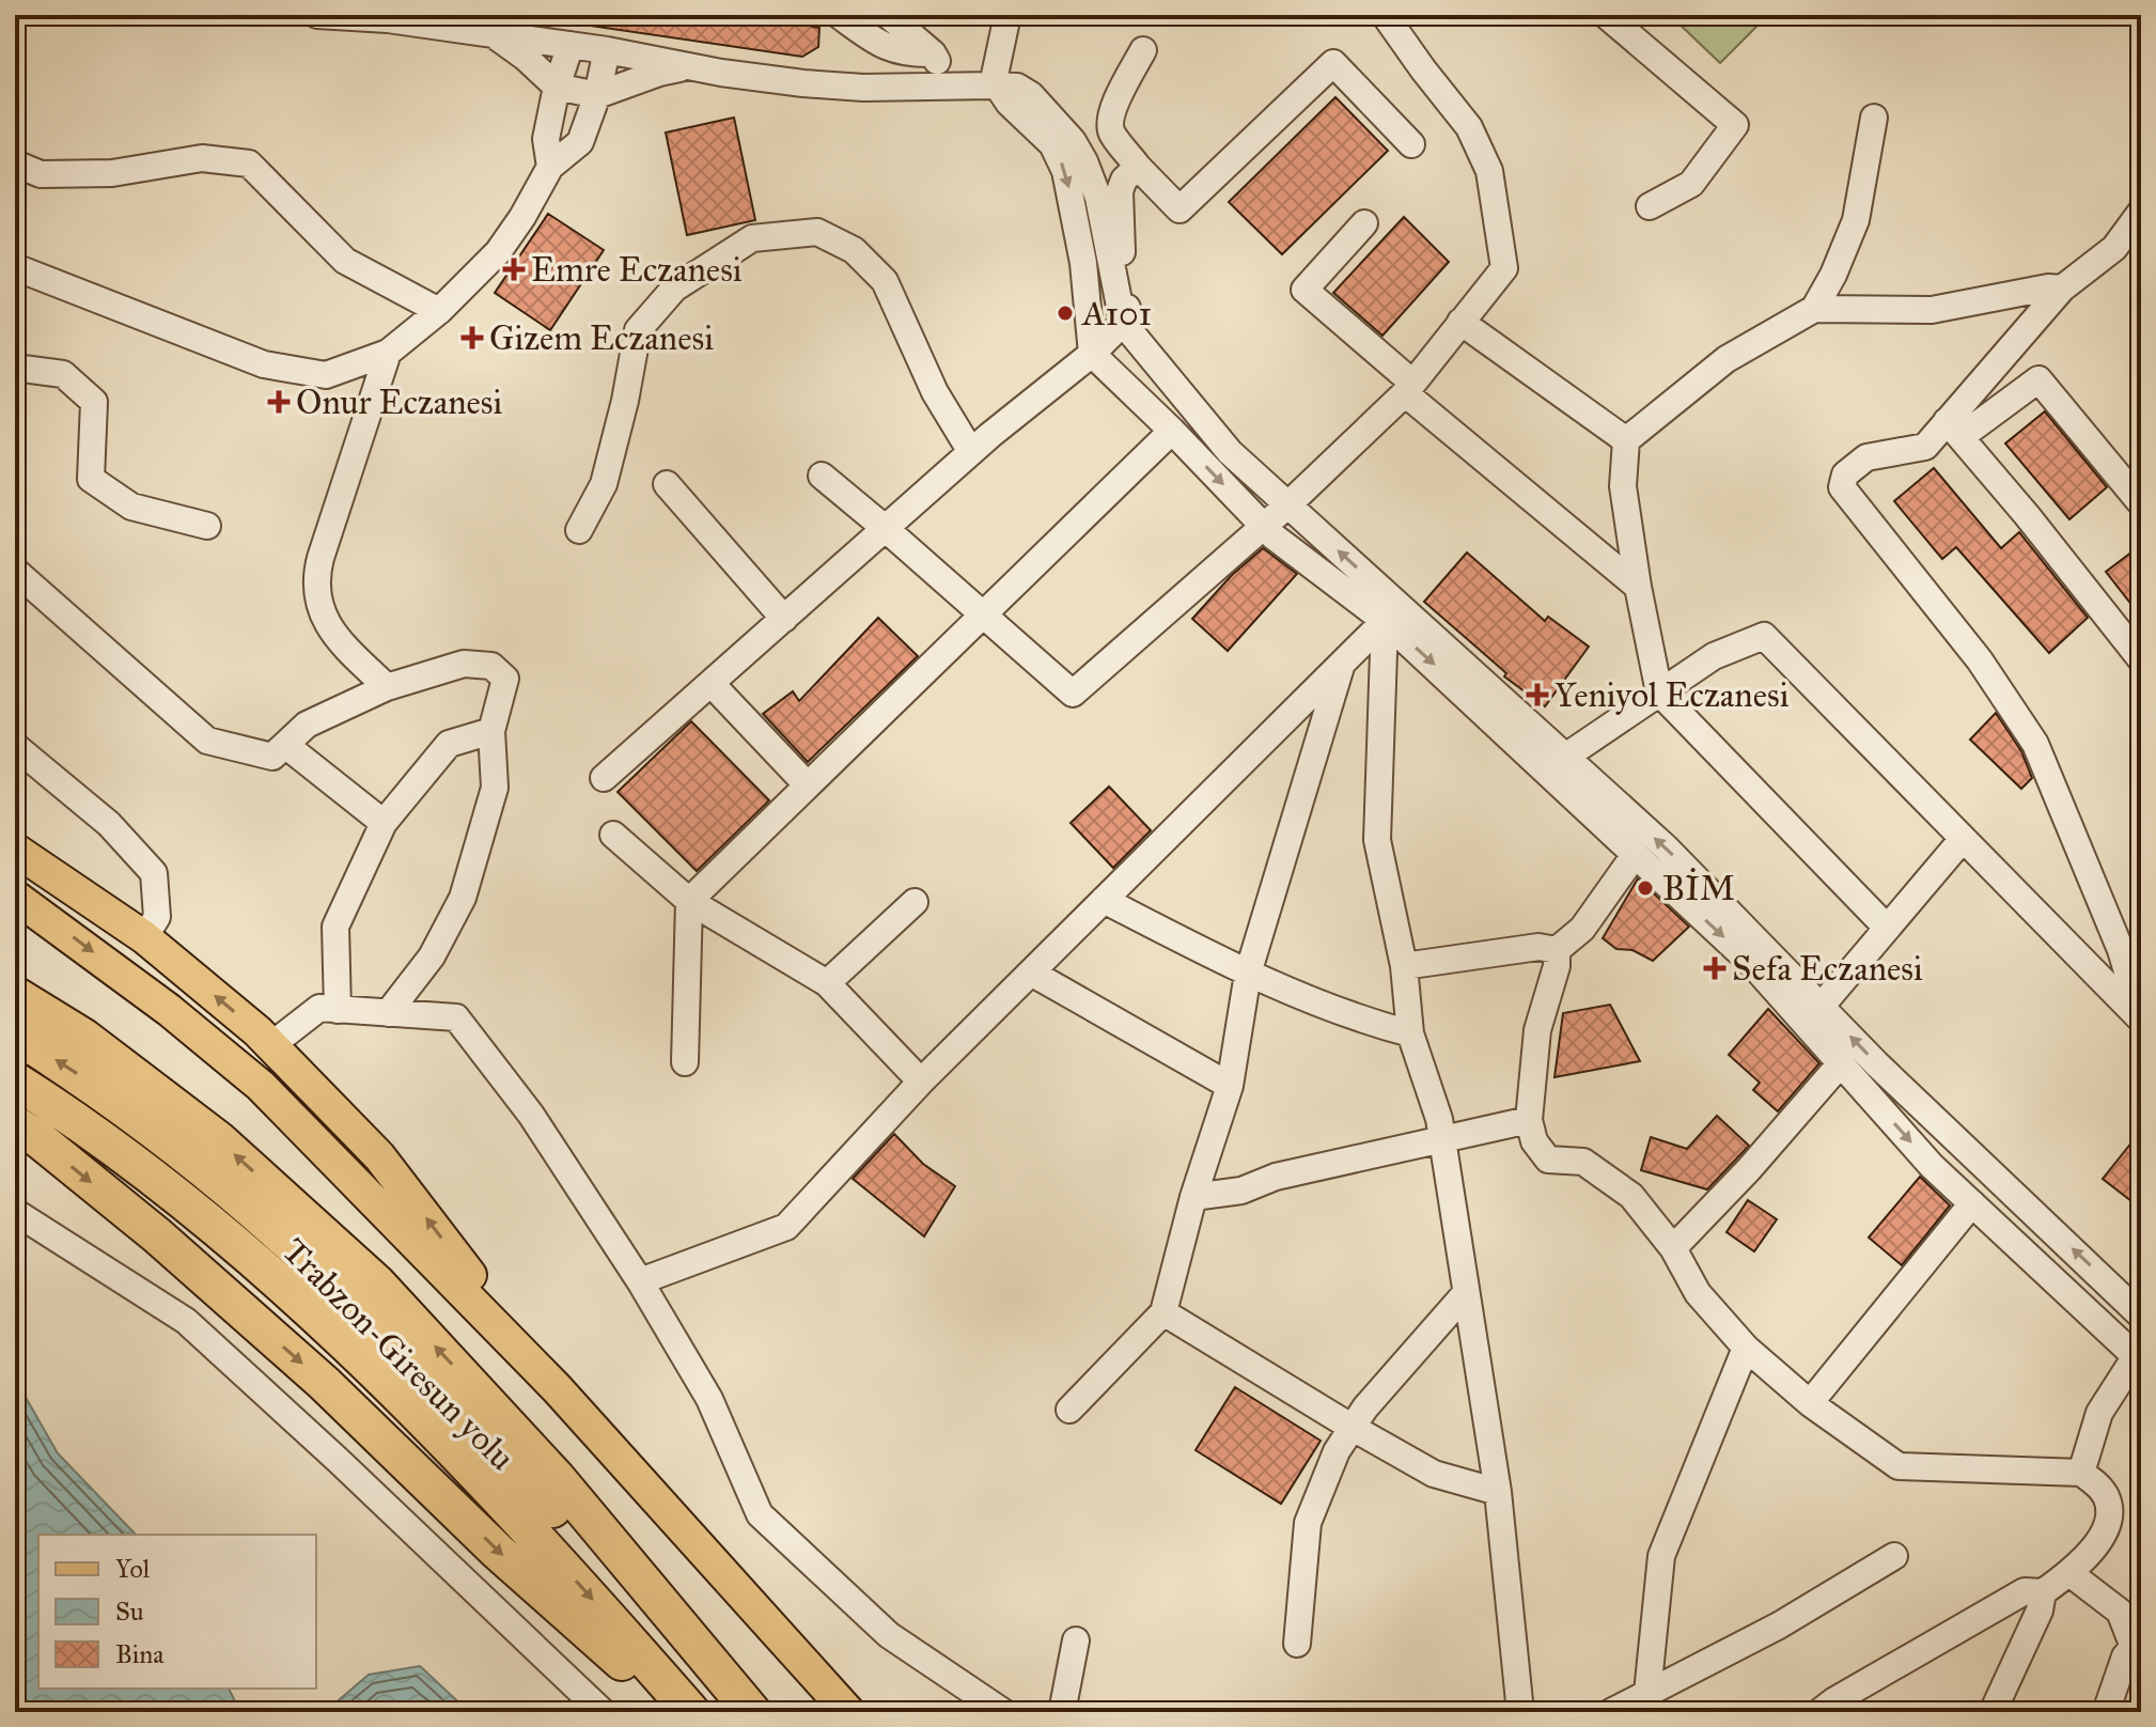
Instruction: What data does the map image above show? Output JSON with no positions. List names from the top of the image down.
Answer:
{
  "streets": {
    "highway": ["Trabzon-Giresun yolu"]
  },
  "places": {
    "health": [
      "Emre Eczanesi",
      "Gizem Eczanesi",
      "Onur Eczanesi",
      "Yeniyol Eczanesi",
      "Sefa Eczanesi"
    ],
    "other": ["A101", "BİM"]
  },
  "legend": ["Yol", "Su", "Bina"]
}
